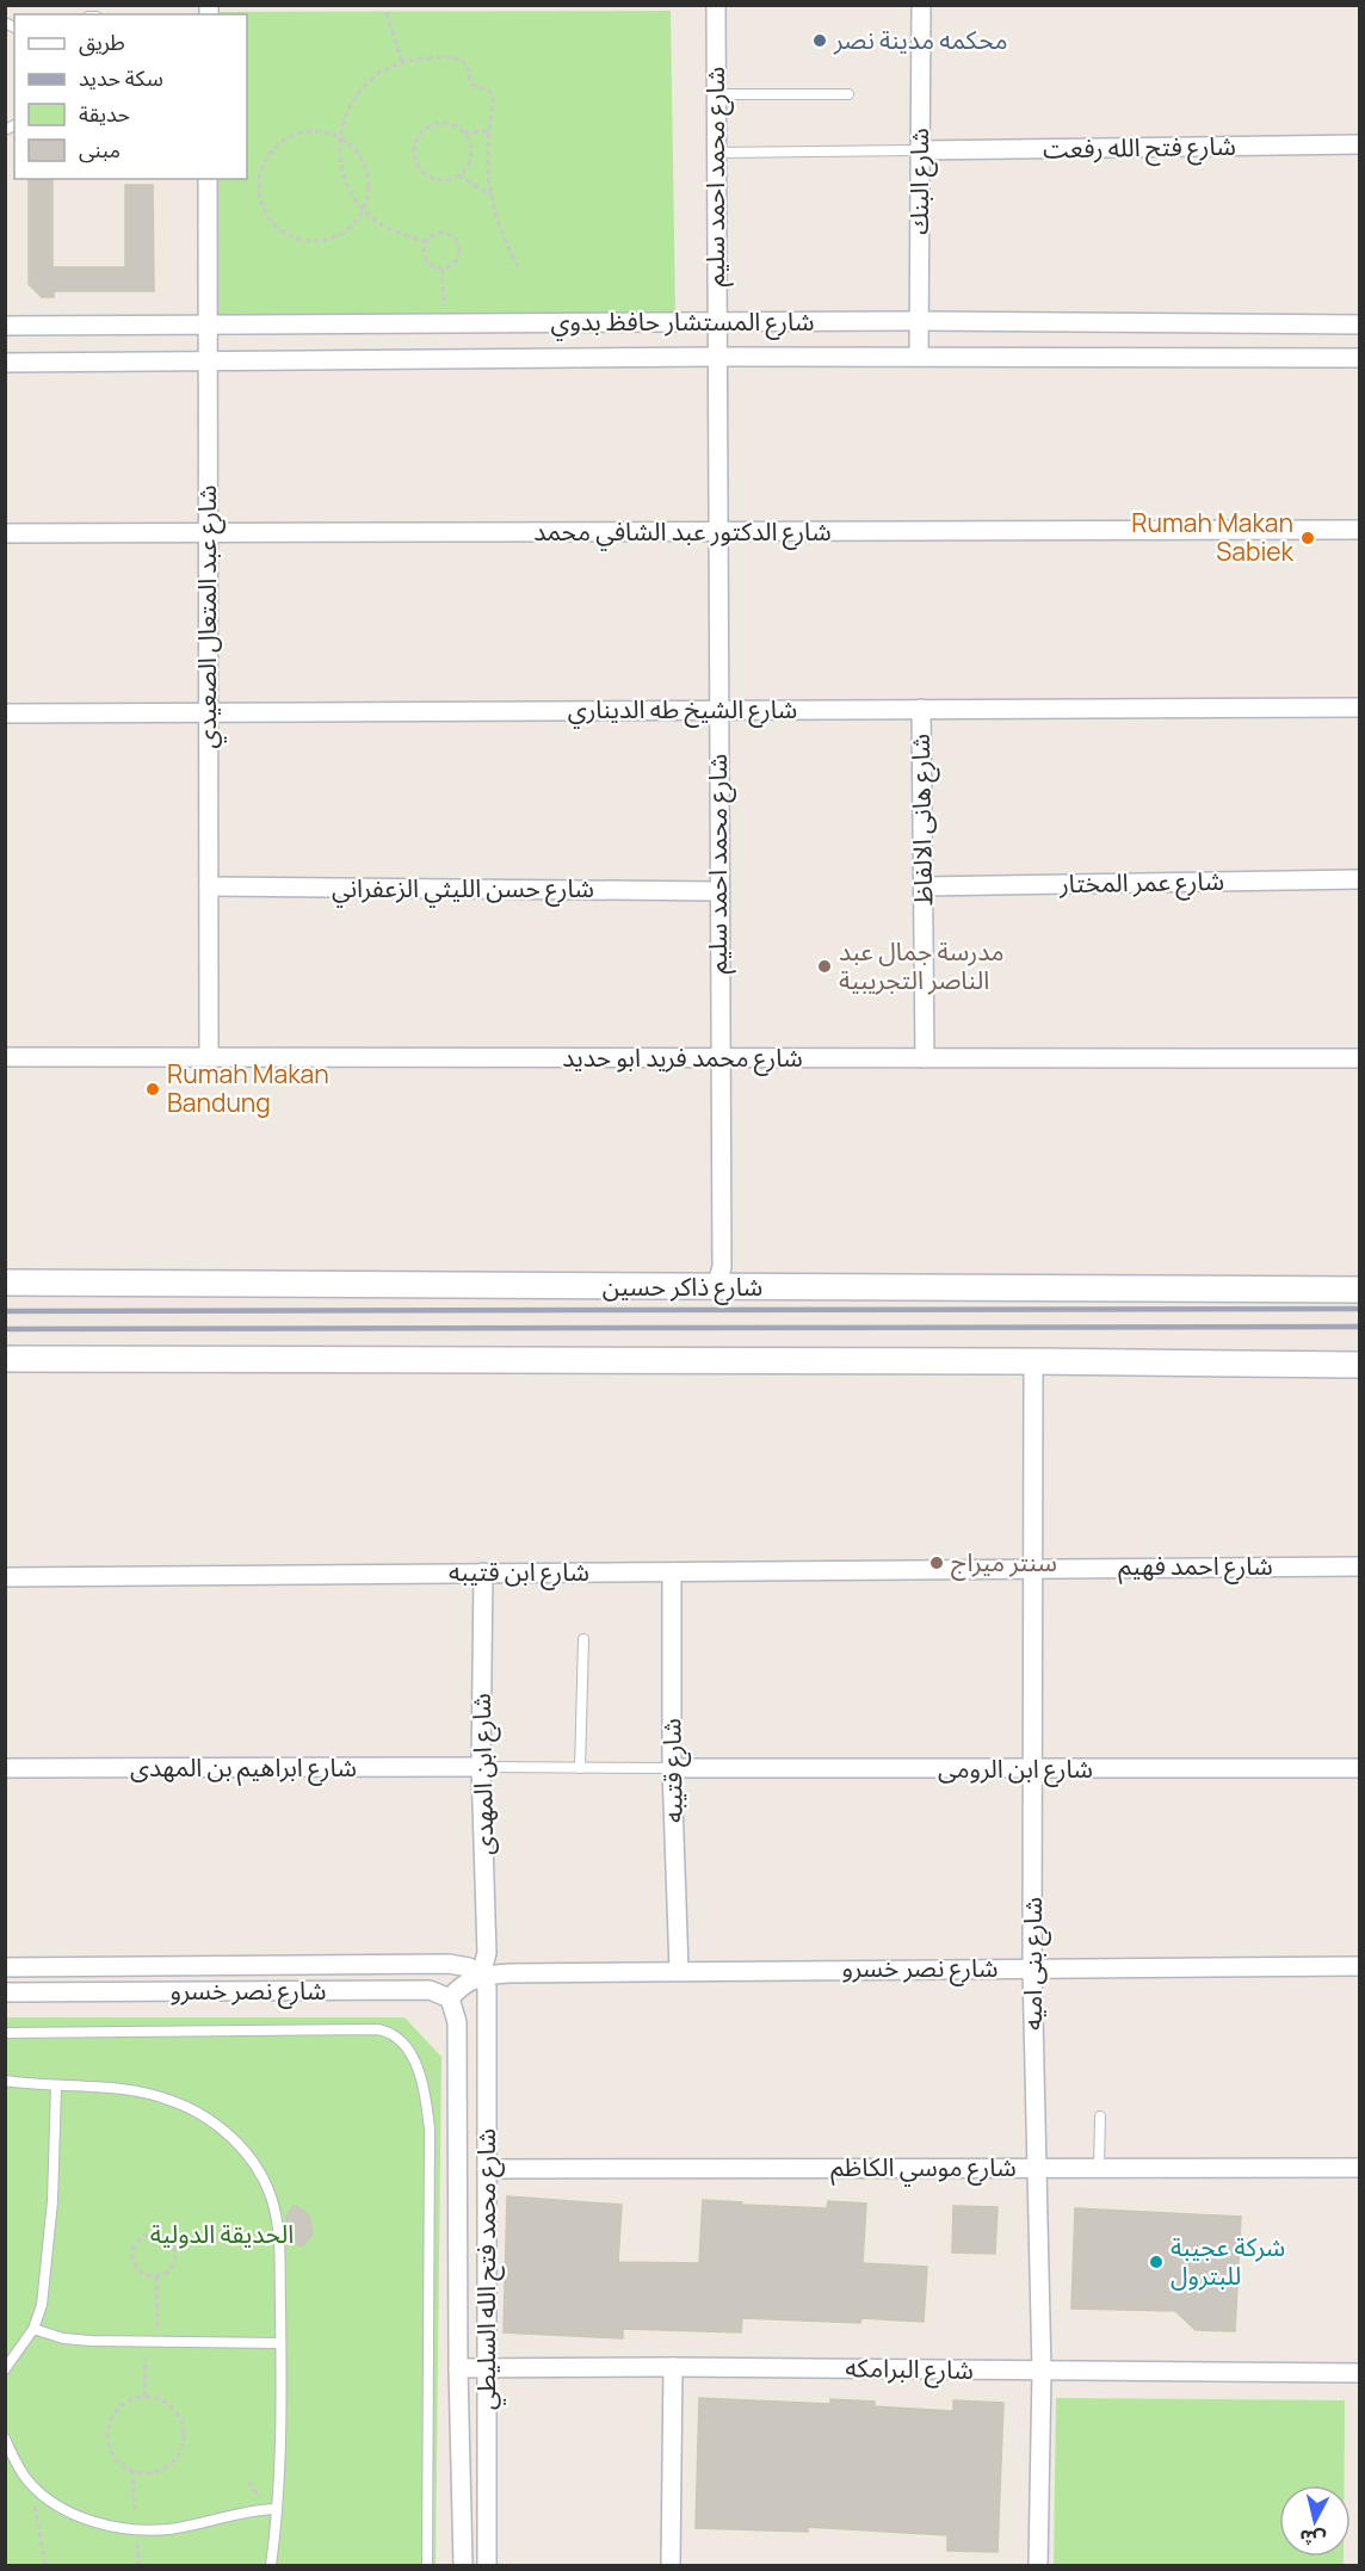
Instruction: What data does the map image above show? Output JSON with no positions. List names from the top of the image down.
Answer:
{
  "streets": {
    "main road": ["شارع ذاكر حسين"],
    "street": [
      "شارع فتح الله رفعت",
      "شارع محمد احمد سليم",
      "شارع البنك",
      "شارع المستشار حافظ بدوي",
      "شارع الدكتور عبد الشافي محمد",
      "شارع عبد المتعال الصعيدي",
      "شارع الشيخ طه الديناري",
      "شارع هانى الالفاظ",
      "شارع عمر المختار",
      "شارع حسن الليثي الزعفراني",
      "شارع محمد فريد ابو حديد",
      "شارع احمد فهيم",
      "شارع ابن قتيبه",
      "شارع ابراهيم بن المهدى",
      "شارع ابن الرومى",
      "شارع قتيبه",
      "شارع ابن المهدى",
      "شارع بنى اميه",
      "شارع نصر خسرو",
      "شارع موسي الكاظم",
      "شارع محمد فتح الله السليطي",
      "شارع البرامكه"
    ]
  },
  "crossings": [
    ["شارع فتح الله رفعت", "شارع البنك"],
    ["شارع محمد احمد سليم", "شارع المستشار حافظ بدوي"],
    ["شارع محمد احمد سليم", "شارع الدكتور عبد الشافي محمد"],
    ["شارع محمد احمد سليم", "شارع الشيخ طه الديناري"],
    ["شارع محمد احمد سليم", "شارع حسن الليثي الزعفراني"],
    ["شارع محمد احمد سليم", "شارع محمد فريد ابو حديد"],
    ["شارع محمد احمد سليم", "شارع ذاكر حسين"],
    ["شارع البنك", "شارع المستشار حافظ بدوي"],
    ["شارع المستشار حافظ بدوي", "شارع عبد المتعال الصعيدي"],
    ["شارع الدكتور عبد الشافي محمد", "شارع عبد المتعال الصعيدي"],
    ["شارع عبد المتعال الصعيدي", "شارع الشيخ طه الديناري"],
    ["شارع عبد المتعال الصعيدي", "شارع حسن الليثي الزعفراني"],
    ["شارع عبد المتعال الصعيدي", "شارع محمد فريد ابو حديد"],
    ["شارع الشيخ طه الديناري", "شارع هانى الالفاظ"],
    ["شارع هانى الالفاظ", "شارع عمر المختار"],
    ["شارع هانى الالفاظ", "شارع محمد فريد ابو حديد"],
    ["شارع احمد فهيم", "شارع ابن قتيبه"],
    ["شارع احمد فهيم", "شارع بنى اميه"],
    ["شارع ابن قتيبه", "شارع قتيبه"],
    ["شارع ابن قتيبه", "شارع ابن المهدى"],
    ["شارع ابن قتيبه", "شارع بنى اميه"],
    ["شارع ابراهيم بن المهدى", "شارع ابن المهدى"],
    ["شارع ابن الرومى", "شارع قتيبه"],
    ["شارع ابن الرومى", "شارع بنى اميه"],
    ["شارع قتيبه", "شارع نصر خسرو"],
    ["شارع ابن المهدى", "شارع نصر خسرو"],
    ["شارع ابن المهدى", "شارع محمد فتح الله السليطي"],
    ["شارع بنى اميه", "شارع نصر خسرو"],
    ["شارع بنى اميه", "شارع موسي الكاظم"],
    ["شارع بنى اميه", "شارع البرامكه"],
    ["شارع نصر خسرو", "شارع محمد فتح الله السليطي"],
    ["شارع موسي الكاظم", "شارع محمد فتح الله السليطي"],
    ["شارع محمد فتح الله السليطي", "شارع البرامكه"]
  ],
  "parks": ["الحديقة الدولية"],
  "places": [
    "محكمه مدينة نصر",
    "Rumah Makan Sabiek",
    "مدرسة جمال عبد الناصر التجريبية",
    "Rumah Makan Bandung",
    "سنتر ميراج",
    "شركة عجيبة للبترول"
  ],
  "legend": [
    "طريق",
    "سكة حديد",
    "حديقة",
    "مبنى"
  ],
  "north": "bottom"
}
